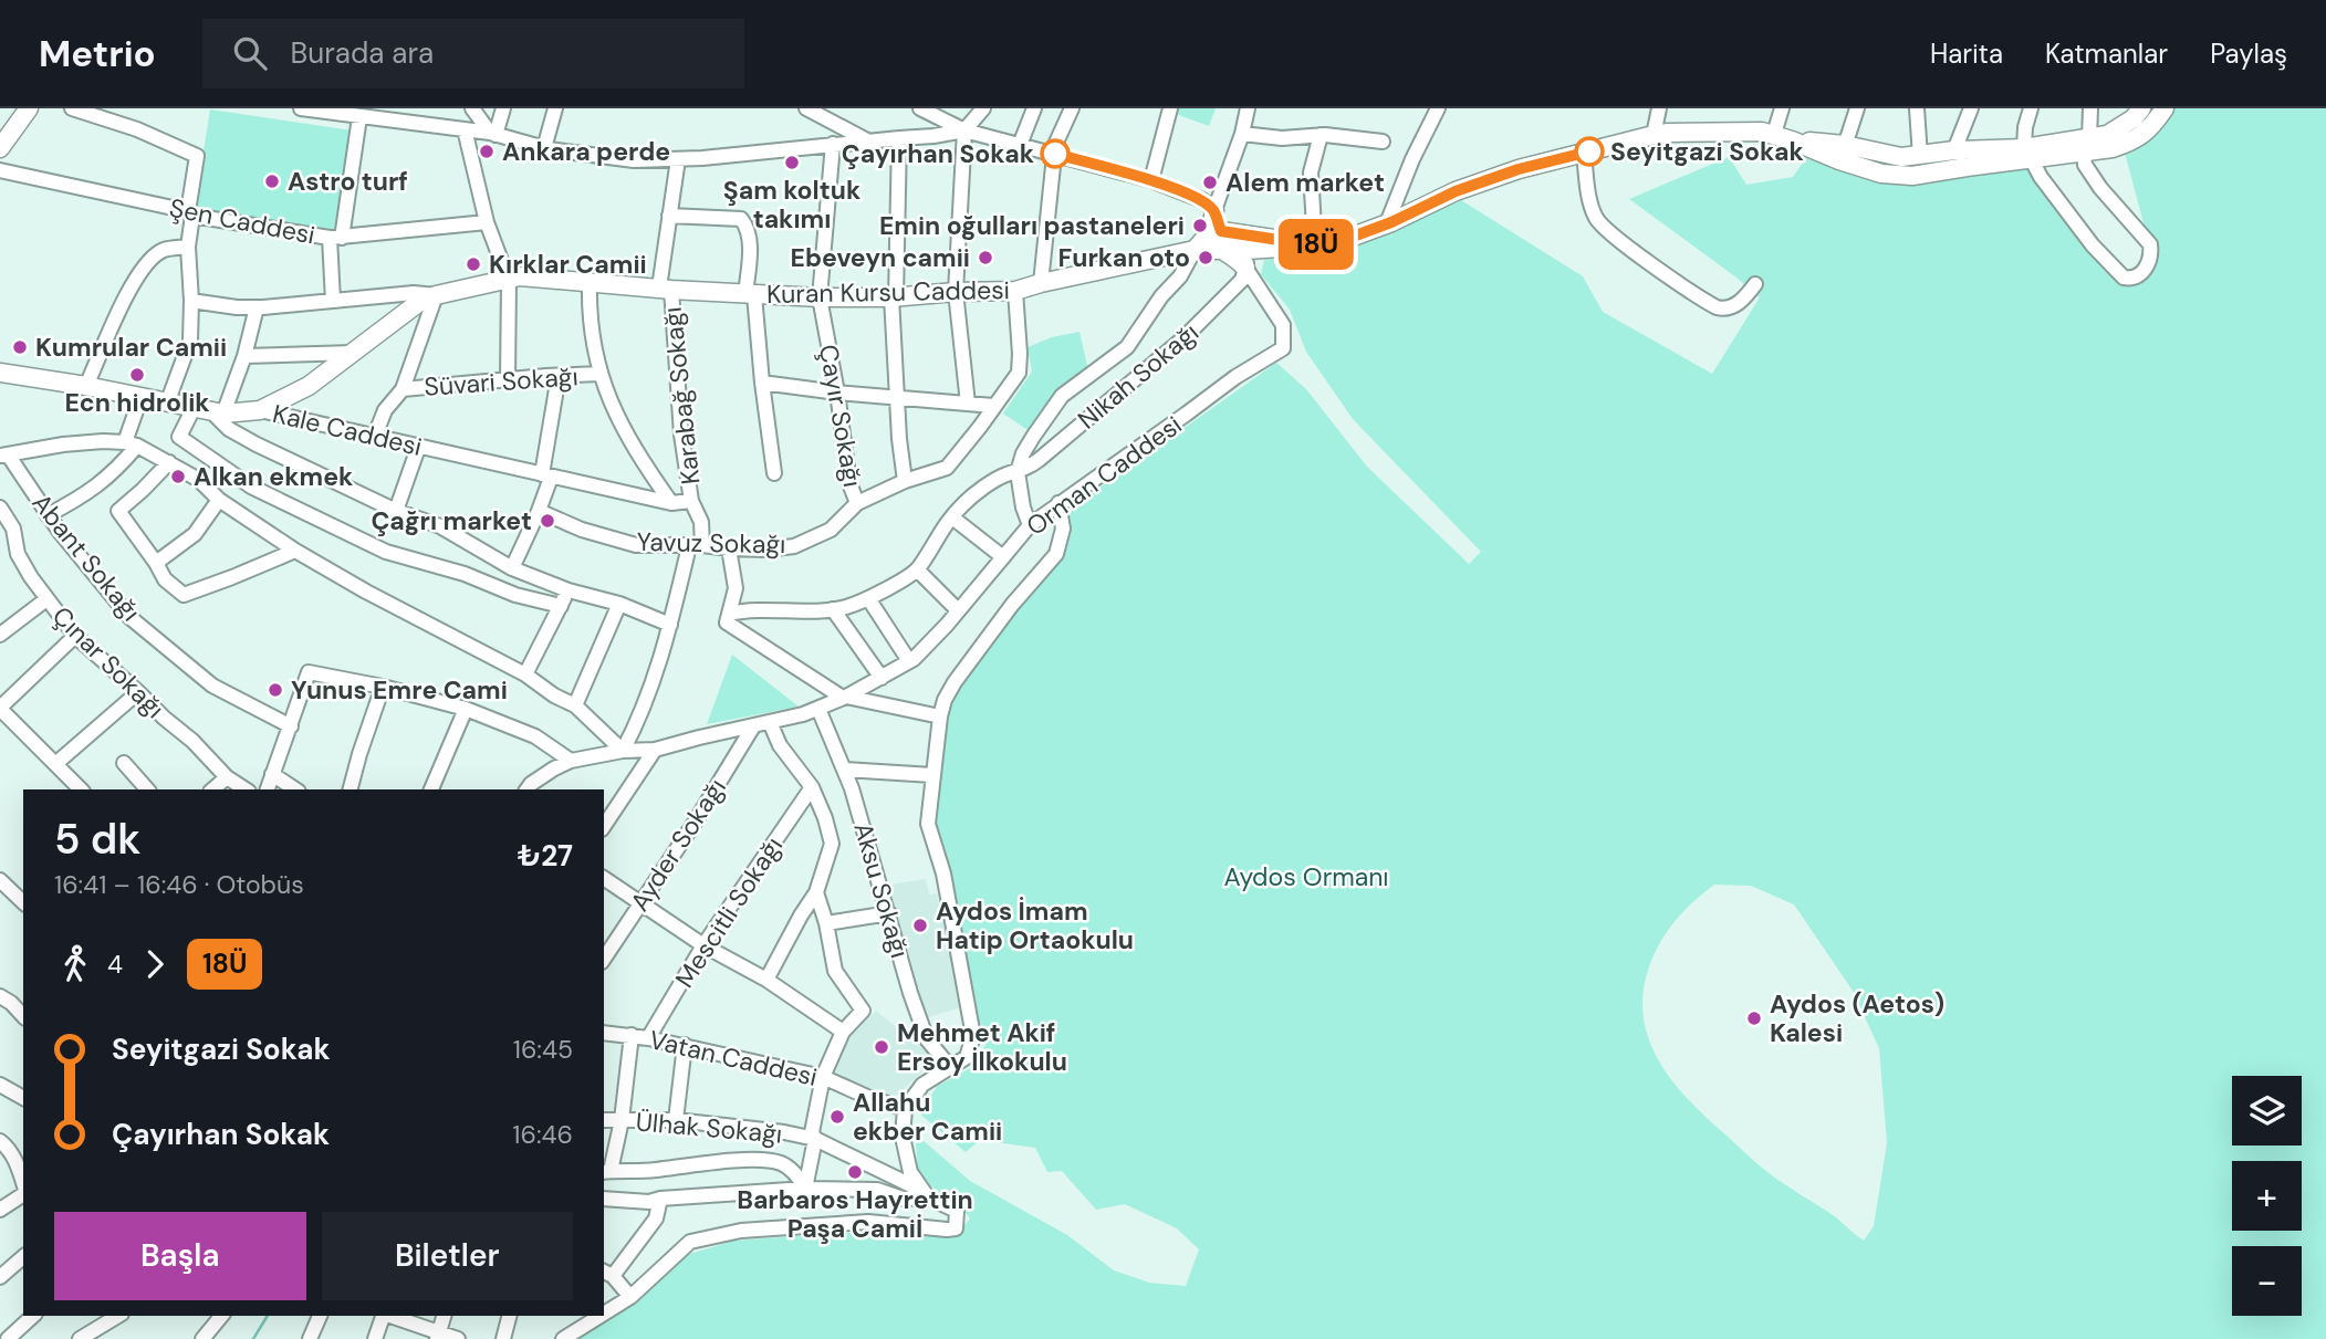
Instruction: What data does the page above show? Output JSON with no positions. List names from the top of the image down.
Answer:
{
  "streets": {
    "main road": ["Kuran Kursu Caddesi", "Kale Caddesi"],
    "street": [
      "Şen Caddesi",
      "Nikah Sokağı",
      "Süvari Sokağı",
      "Karabağ Sokağı",
      "Çayır Sokağı",
      "Orman Caddesi",
      "Yavuz Sokağı",
      "Abant Sokağı",
      "Çınar Sokağı",
      "Ayder Sokağı",
      "Aksu Sokağı",
      "Mescitli Sokağı",
      "Vatan Caddesi",
      "Ülhak Sokağı"
    ]
  },
  "crossings": [
    ["Kuran Kursu Caddesi", "Nikah Sokağı"],
    ["Kuran Kursu Caddesi", "Karabağ Sokağı"],
    ["Kuran Kursu Caddesi", "Çayır Sokağı"],
    ["Kuran Kursu Caddesi", "Kale Caddesi"],
    ["Kuran Kursu Caddesi", "Yavuz Sokağı"],
    ["Nikah Sokağı", "Orman Caddesi"],
    ["Karabağ Sokağı", "Kale Caddesi"],
    ["Karabağ Sokağı", "Orman Caddesi"],
    ["Karabağ Sokağı", "Yavuz Sokağı"],
    ["Çayır Sokağı", "Yavuz Sokağı"],
    ["Orman Caddesi", "Ayder Sokağı"],
    ["Orman Caddesi", "Aksu Sokağı"],
    ["Mescitli Sokağı", "Vatan Caddesi"]
  ],
  "parks": ["Aydos Ormanı"],
  "places": [
    "Ankara perde",
    "Seyitgazi Sokak",
    "Çayırhan Sokak",
    "Şam koltuk takımı",
    "Astro turf",
    "Alem market",
    "Emin oğulları pastaneleri",
    "Ebeveyn camii",
    "Furkan oto",
    "Kırklar Camii",
    "Kumrular Camii",
    "Ecn hidrolik",
    "Alkan ekmek",
    "Çağrı market",
    "Yunus Emre Cami",
    "Aydos İmam Hatip Ortaokulu",
    "Aydos (Aetos) Kalesi",
    "Mehmet Akif Ersoy İlkokulu",
    "Allahu ekber Camii",
    "Barbaros Hayrettin Paşa Camiİ"
  ],
  "lines": ["bus line 18Ü"],
  "page": {
    "header": "Metrio",
    "search": "Burada ara",
    "nav": ["Harita", "Katmanlar", "Paylaş"],
    "on_map": "18Ü",
    "heading": ["5 dk", "16:41 – 16:46 · Otobüs", "₺27"],
    "legs": ["4", "18Ü"],
    "list": [
      {
        "name": "Seyitgazi Sokak",
        "value": "16:45"
      },
      {
        "name": "Çayırhan Sokak",
        "value": "16:46"
      }
    ],
    "map_buttons": ["+", "−"],
    "buttons": ["Başla", "Biletler"]
  }
}
